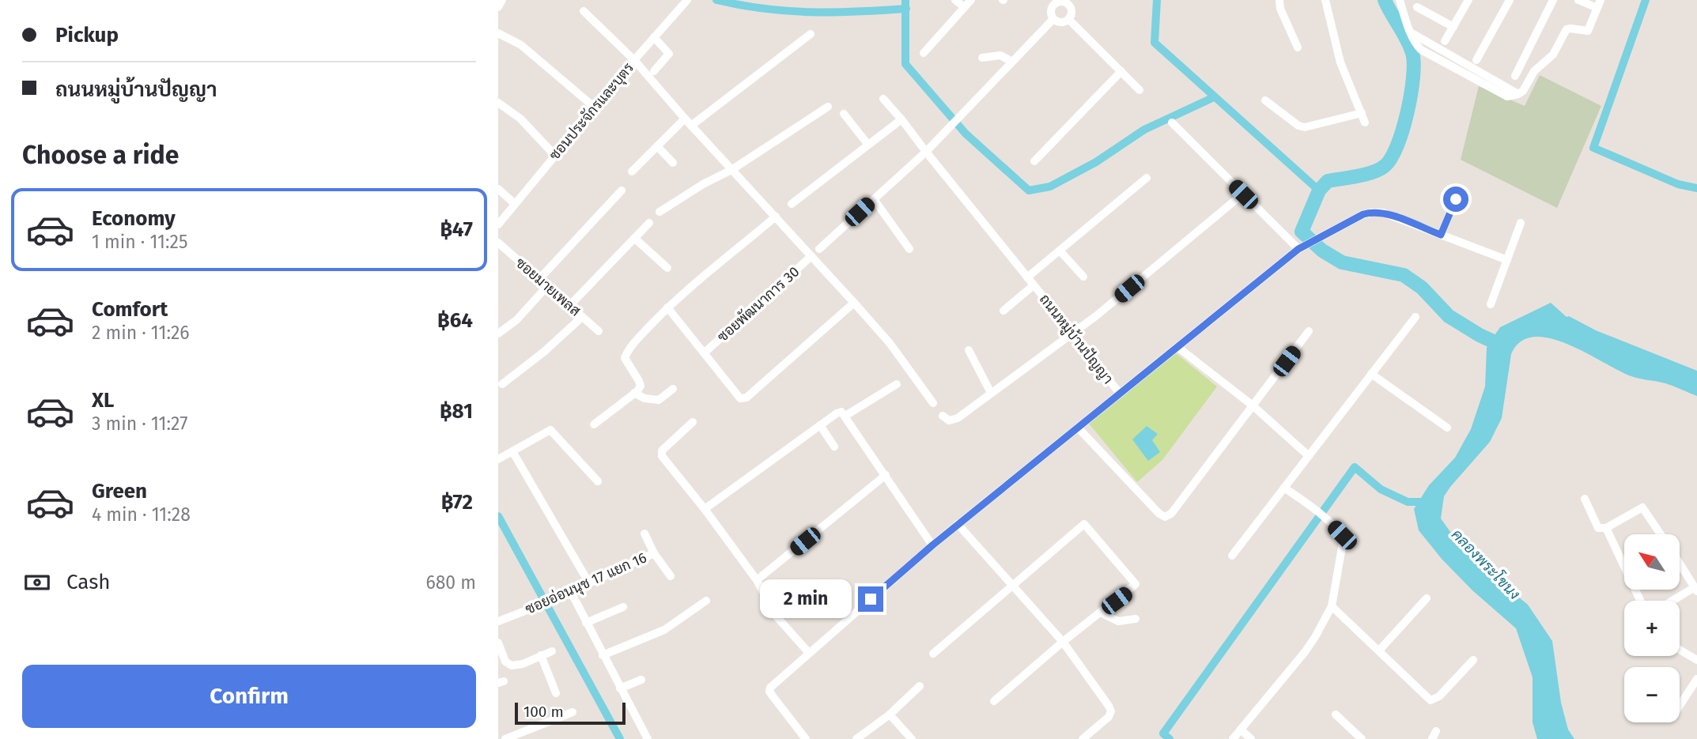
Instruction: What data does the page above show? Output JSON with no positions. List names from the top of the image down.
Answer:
{
  "streets": {
    "street": [
      "ซอนประจักรและบุตร",
      "ซอยมายเพลส",
      "ซอยพัฒนาการ 30",
      "ถนนหมู่บ้านปัญญา",
      "ซอยอ่อนนุช 17 แยก 16"
    ]
  },
  "water": ["คลองพระโขนง"],
  "scale_bar": "100 m",
  "north": "top left",
  "page": {
    "banner": ["Pickup", "ถนนหมู่บ้านปัญญา"],
    "heading": "Choose a ride",
    "list": [
      {
        "name": "Economy",
        "note": "1 min · 11:25",
        "value": "฿47"
      },
      {
        "name": "Comfort",
        "note": "2 min · 11:26",
        "value": "฿64"
      },
      {
        "name": "XL",
        "note": "3 min · 11:27",
        "value": "฿81"
      },
      {
        "name": "Green",
        "note": "4 min · 11:28",
        "value": "฿72"
      }
    ],
    "map_buttons": ["+", "−"],
    "pay": ["Cash", "680 m"],
    "bubble": "2 min",
    "buttons": "Confirm",
    "scale": "100 m"
  }
}
